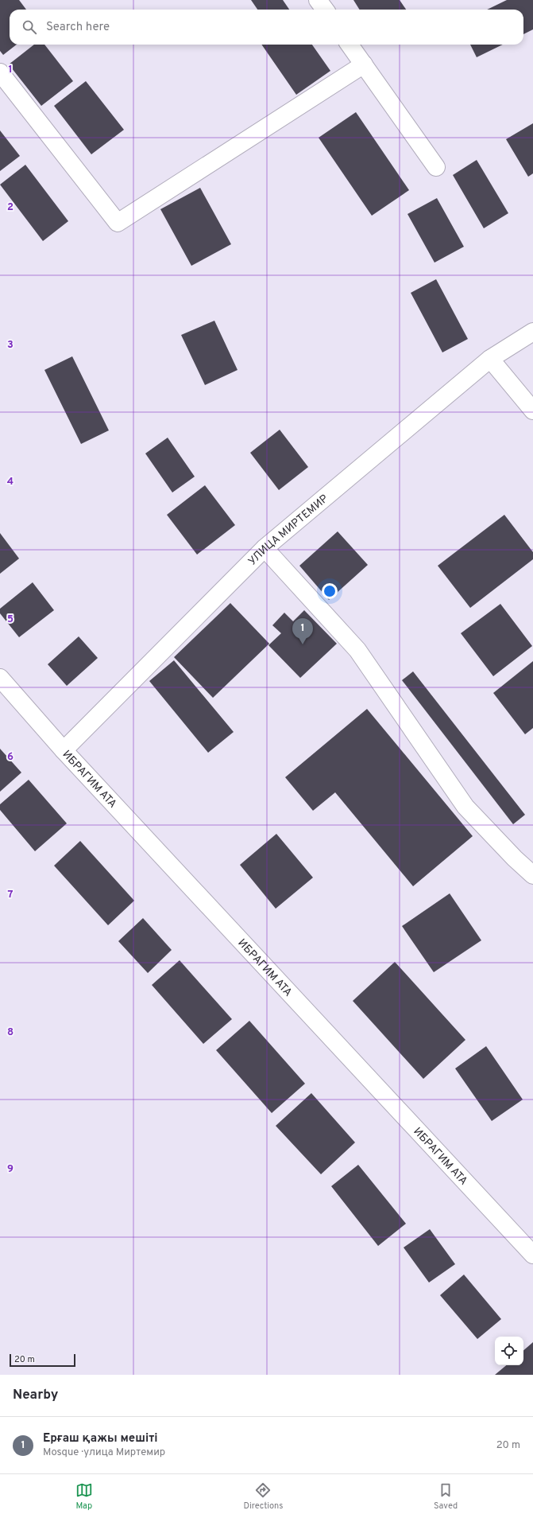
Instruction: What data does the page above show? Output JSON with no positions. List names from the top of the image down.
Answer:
{
  "streets": {
    "street": ["УЛИЦА МИРТЕМИР", "ИБРАГИМ АТА"]
  },
  "crossings": [
    ["УЛИЦА МИРТЕМИР", "ИБРАГИМ АТА"]
  ],
  "scale_bar": "20 m",
  "page": {
    "search": "Search here",
    "pins": "1",
    "scale": "20 m",
    "heading": "Nearby",
    "list": [
      {
        "mark": "1",
        "name": "Ерғаш қажы мешіті",
        "note": "Mosque · улица Миртемир",
        "value": "20 m"
      }
    ],
    "nav": ["Map", "Directions", "Saved"]
  },
  "grid": {
    "rows": [
      "1",
      "2",
      "3",
      "4",
      "5",
      "6",
      "7",
      "8",
      "9"
    ]
  }
}
